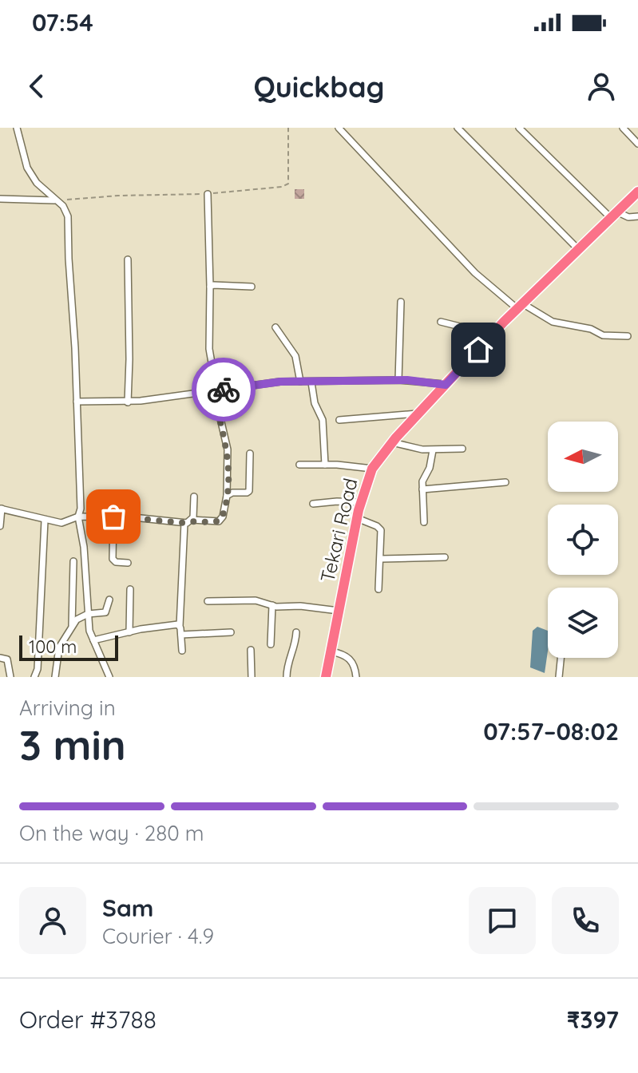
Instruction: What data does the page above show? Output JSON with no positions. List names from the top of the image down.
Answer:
{
  "streets": {
    "highway": ["Tekari Road"]
  },
  "scale_bar": "100 m",
  "north": "left",
  "page": {
    "status": "07:54",
    "header": "Quickbag",
    "scale": "100 m",
    "heading": ["3 min", "Arriving in", "07:57–08:02"],
    "panel": [
      "Sam",
      "Courier · 4.9",
      "Order #3788",
      "₹397"
    ],
    "bar": "On the way · 280 m"
  }
}
